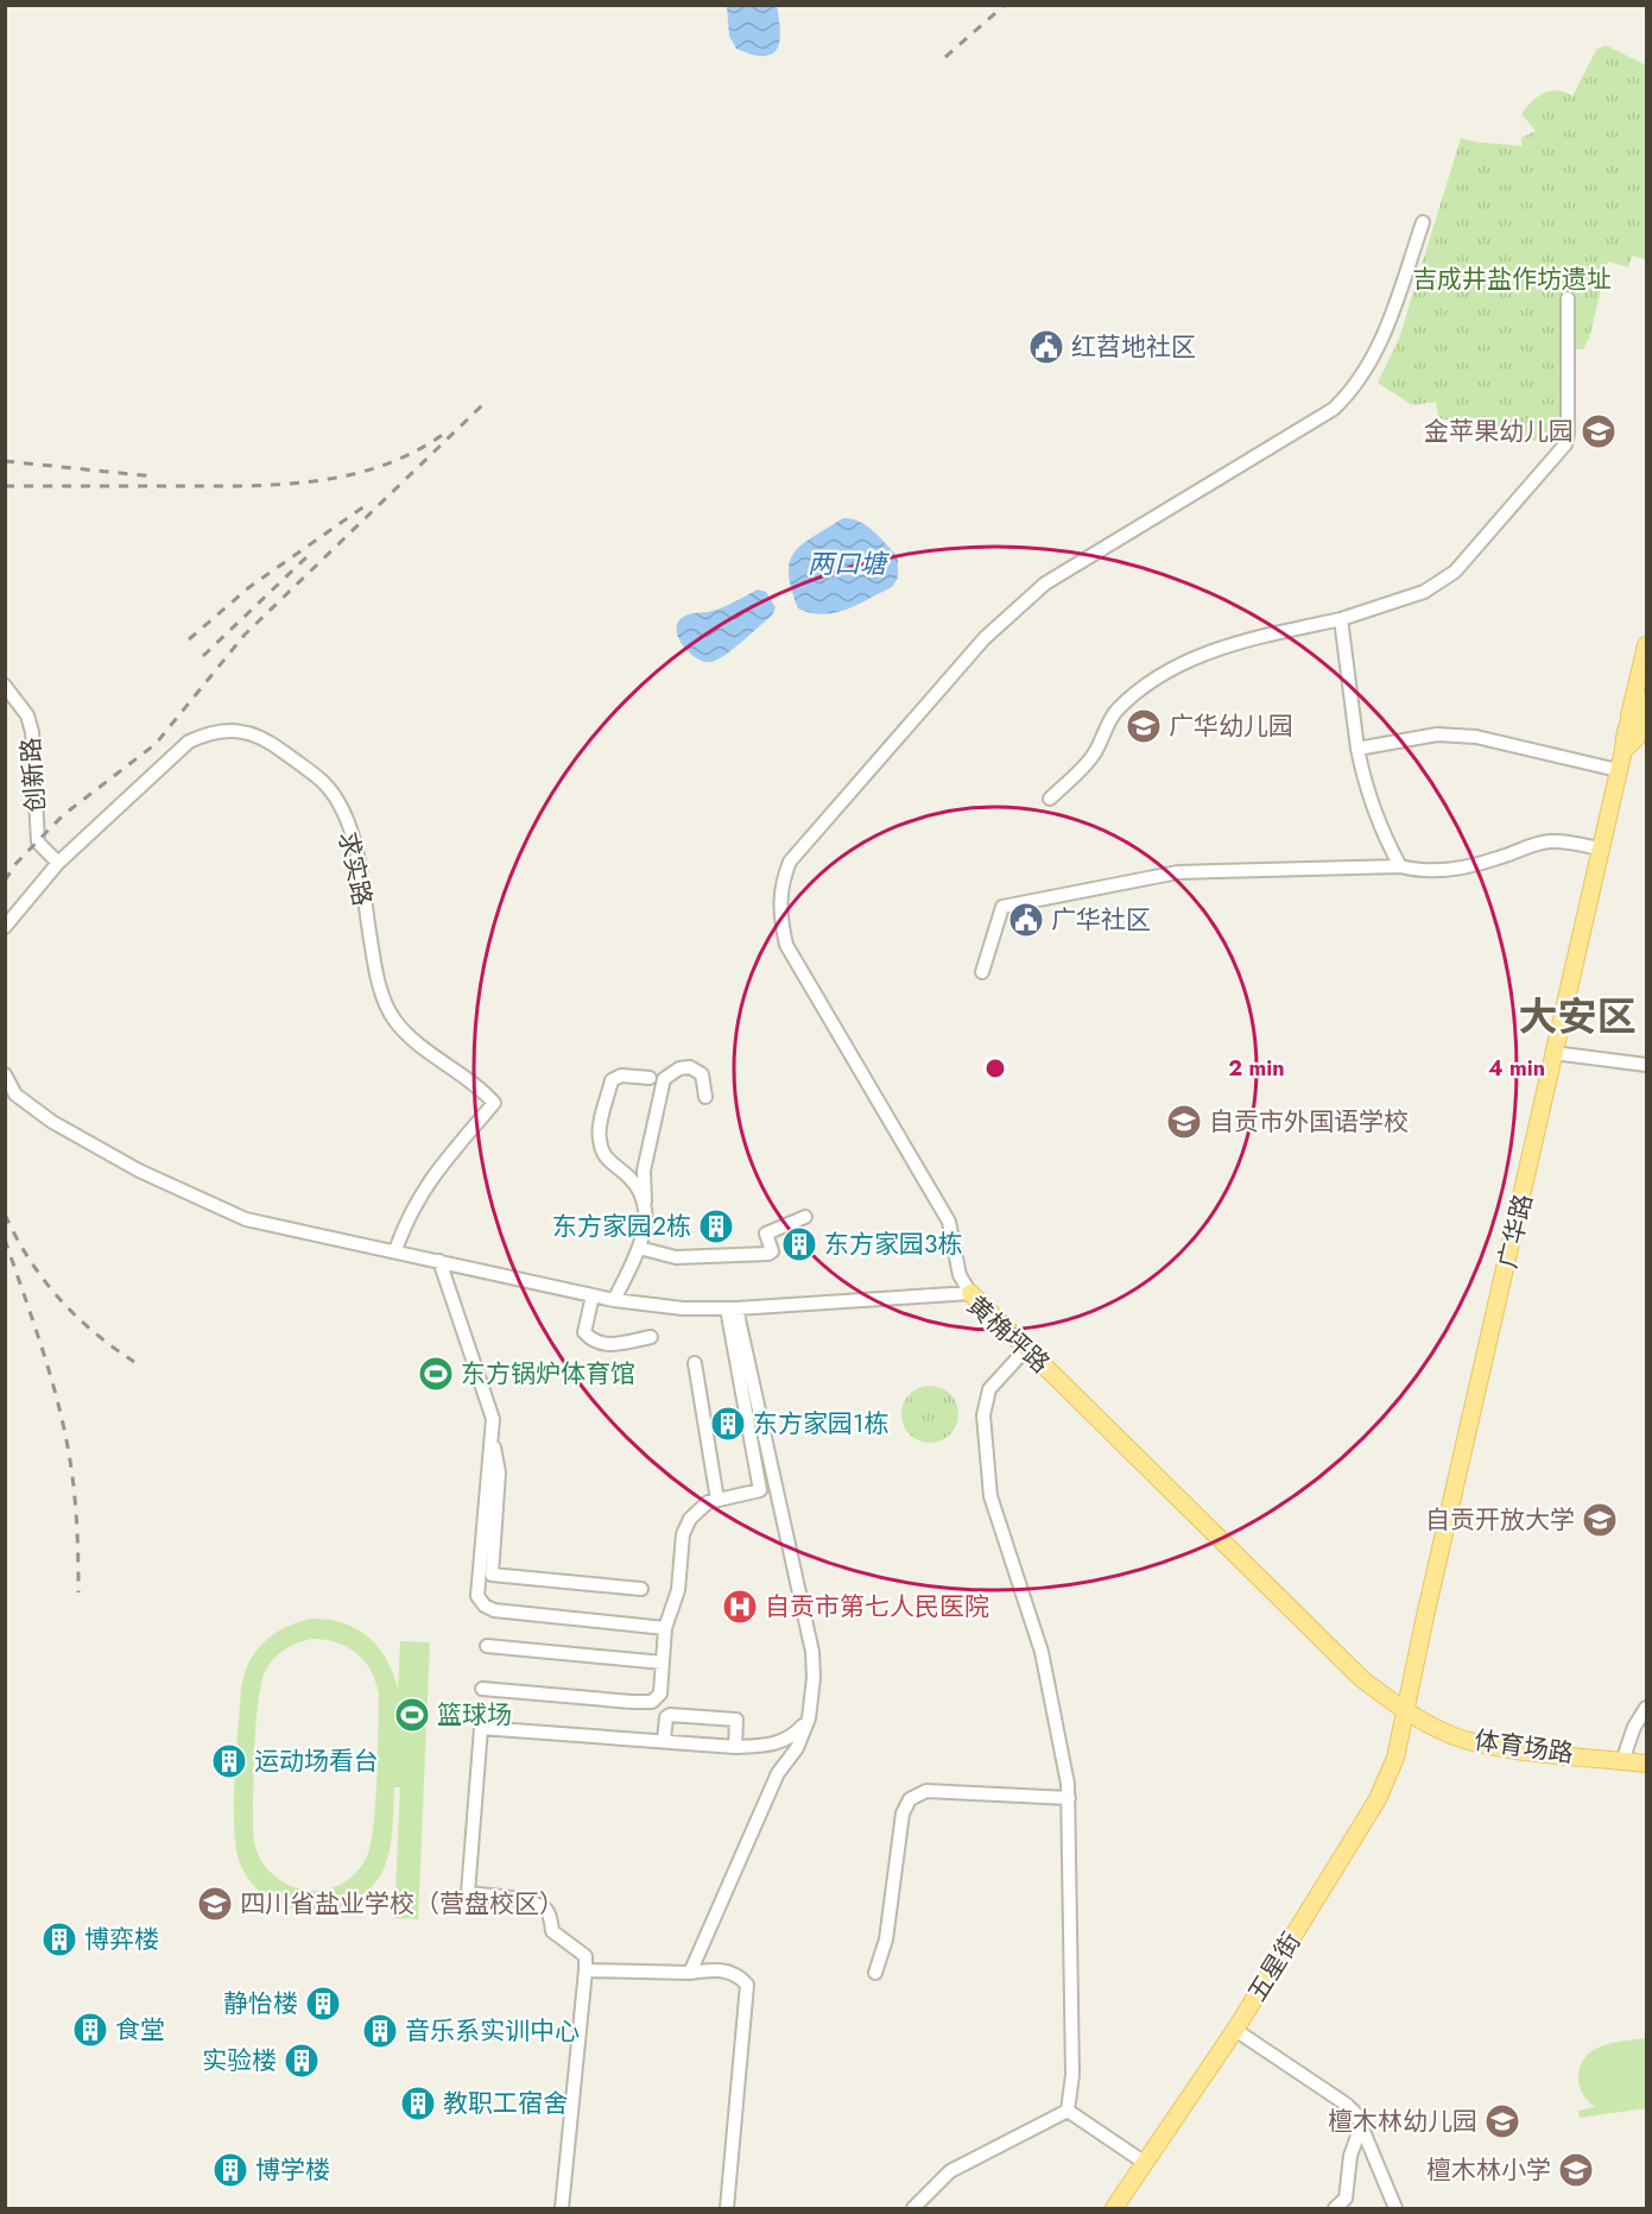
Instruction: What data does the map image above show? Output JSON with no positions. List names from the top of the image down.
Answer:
{
  "streets": {
    "main road": [
      "广华路",
      "黄桷坪路",
      "体育场路",
      "五星街"
    ],
    "street": ["创新路", "求实路"]
  },
  "crossings": [
    ["创新路", "求实路"],
    ["求实路", "黄桷坪路"],
    ["广华路", "黄桷坪路"],
    ["广华路", "体育场路"],
    ["广华路", "五星街"],
    ["黄桷坪路", "体育场路"],
    ["黄桷坪路", "五星街"],
    ["体育场路", "五星街"]
  ],
  "districts": ["大安区"],
  "water": ["两口塘"],
  "parks": ["吉成井盐作坊遗址"],
  "places": {
    "public building": ["红苕地社区", "广华社区"],
    "school or university": [
      "金苹果幼儿园",
      "广华幼儿园",
      "自贡市外国语学校",
      "自贡开放大学",
      "四川省盐业学校（营盘校区）",
      "檀木林幼儿园",
      "檀木林小学"
    ],
    "building": [
      "东方家园2栋",
      "东方家园3栋",
      "东方家园1栋",
      "运动场看台",
      "博弈楼",
      "静怡楼",
      "食堂",
      "音乐系实训中心",
      "实验楼",
      "教职工宿舍",
      "博学楼"
    ],
    "sports": ["东方锅炉体育馆", "篮球场"],
    "hospital": ["自贡市第七人民医院"]
  },
  "rings": ["2 min", "4 min"]
}
